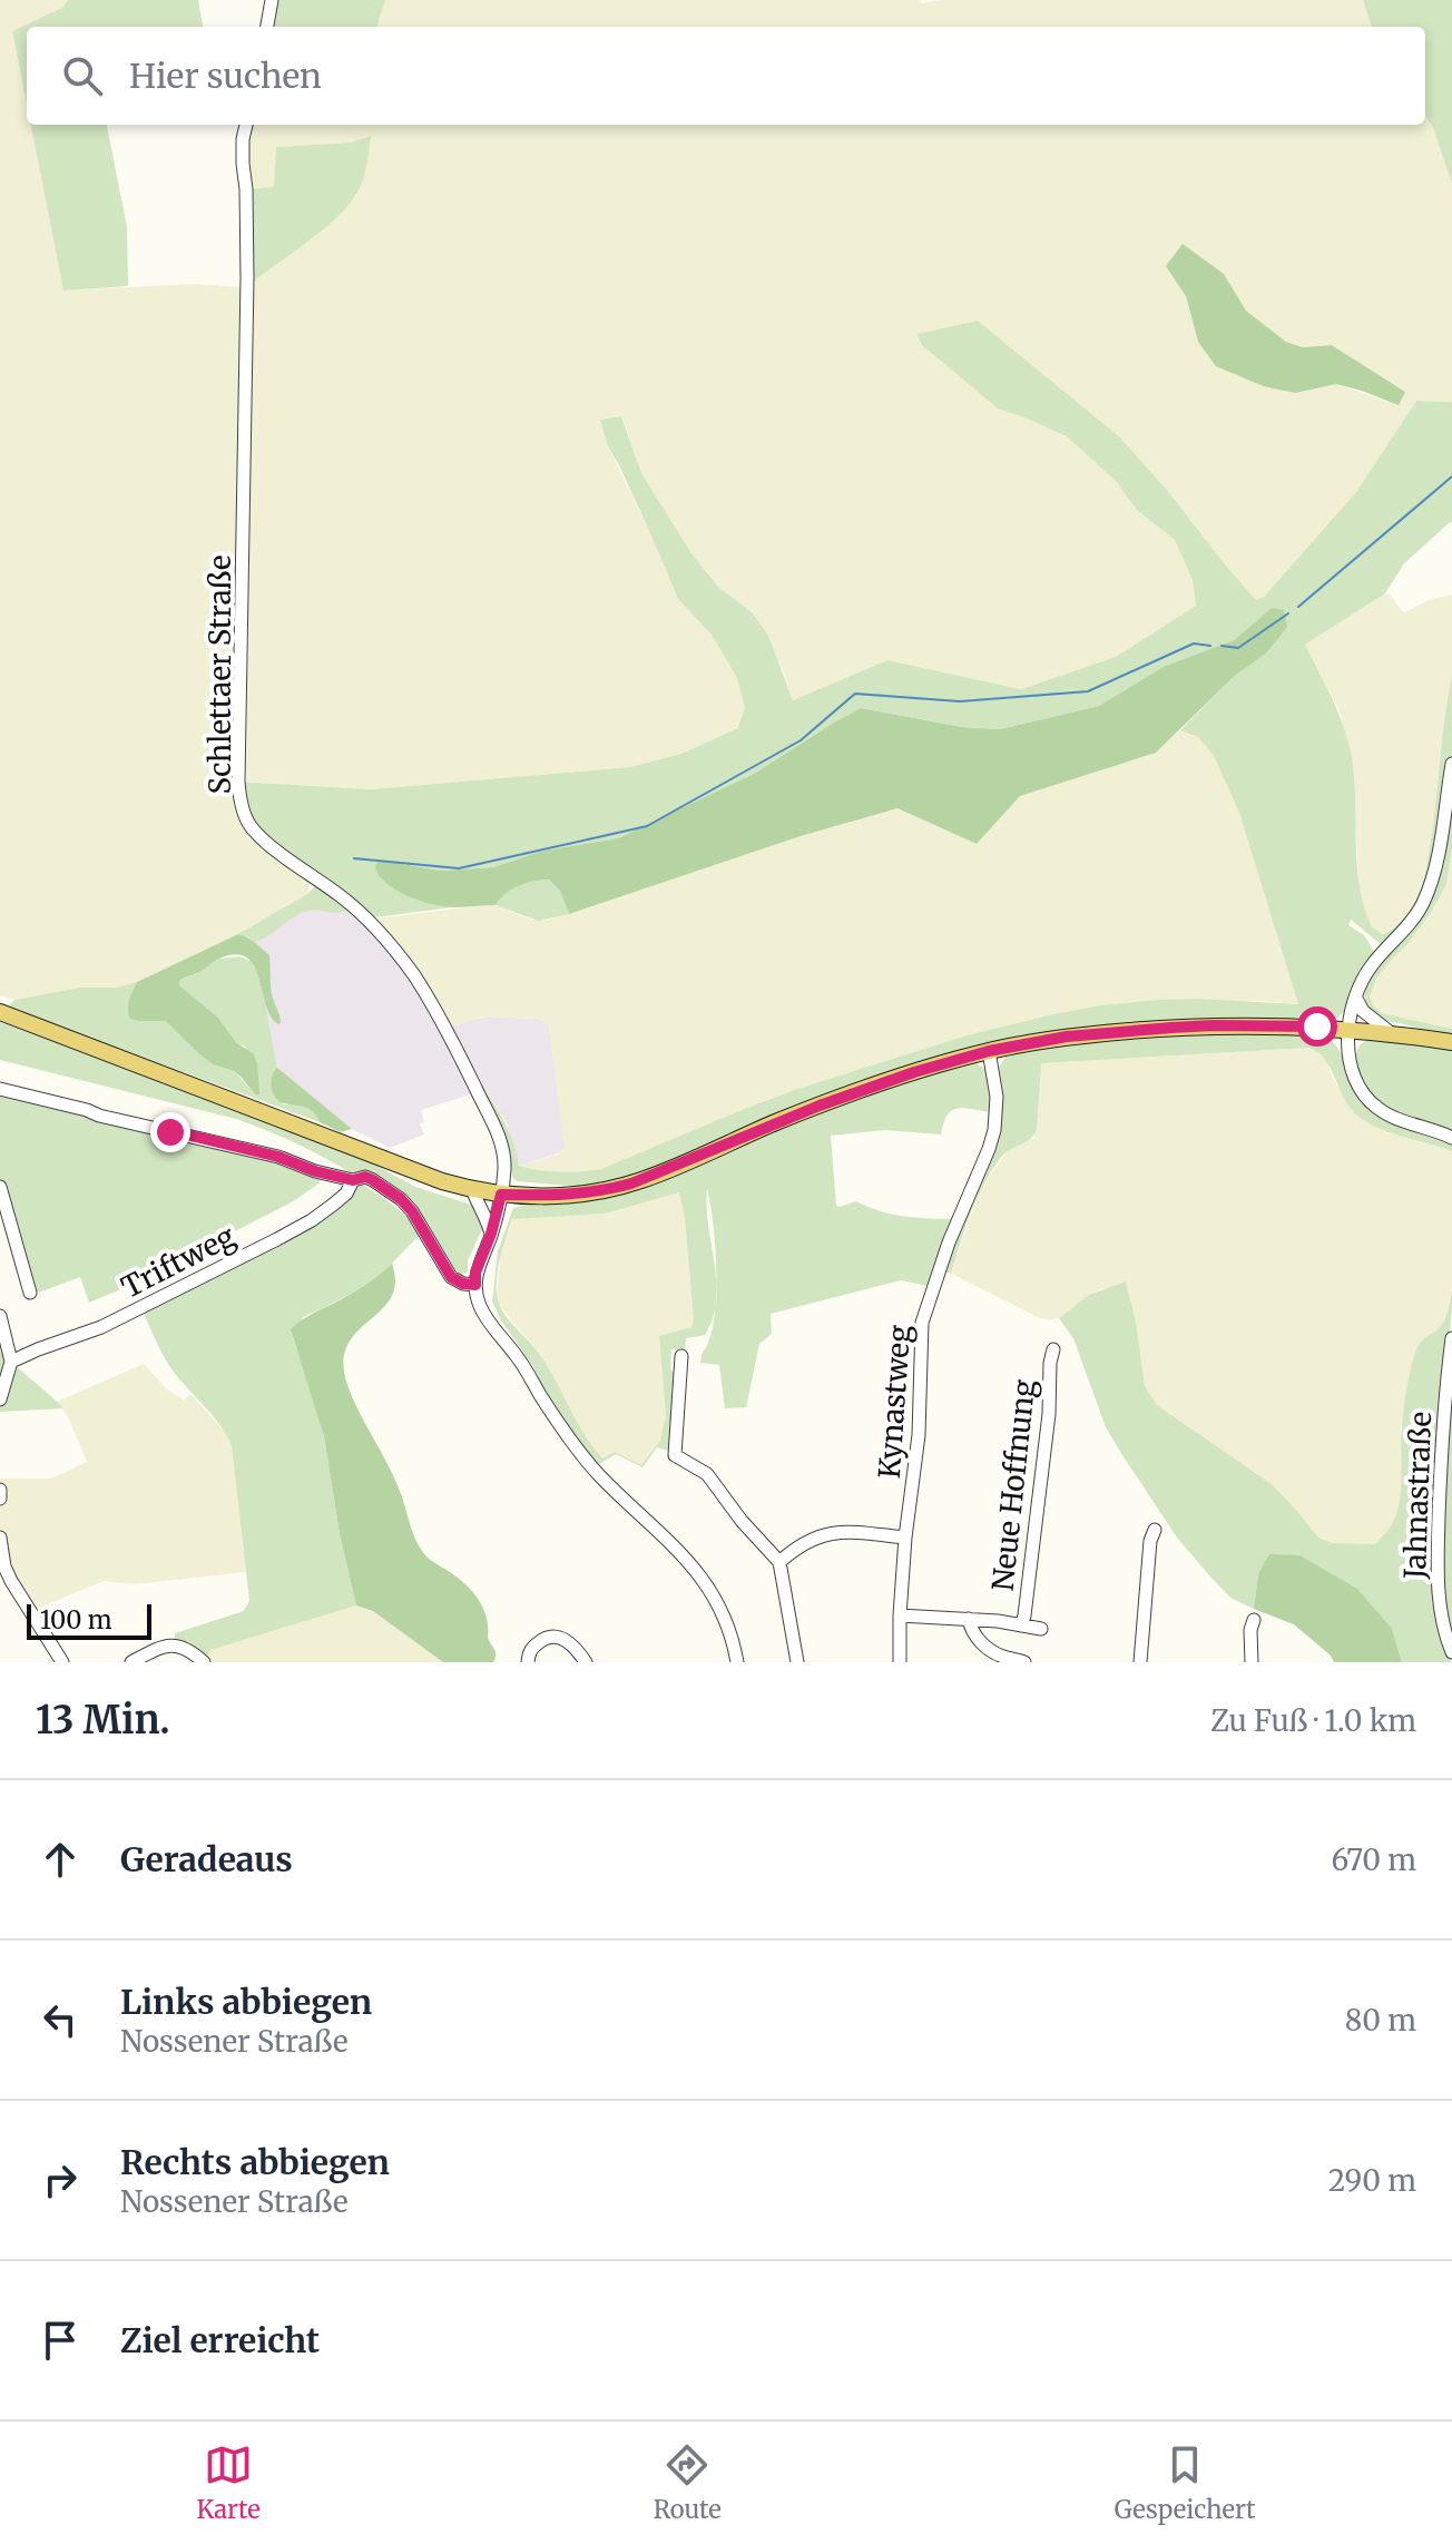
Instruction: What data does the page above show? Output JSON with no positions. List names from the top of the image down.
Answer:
{
  "streets": {
    "street": [
      "Schlettaer Straße",
      "Triftweg",
      "Kynastweg",
      "Neue Hoffnung",
      "Jahnastraße"
    ]
  },
  "scale_bar": "100 m",
  "page": {
    "search": "Hier suchen",
    "scale": "100 m",
    "heading": ["13 Min.", "Zu Fuß · 1.0 km"],
    "list": [
      ["Geradeaus", "670 m"],
      ["Links abbiegen", "Nossener Straße", "80 m"],
      ["Rechts abbiegen", "Nossener Straße", "290 m"],
      "Ziel erreicht"
    ],
    "nav": ["Karte", "Route", "Gespeichert"]
  }
}
